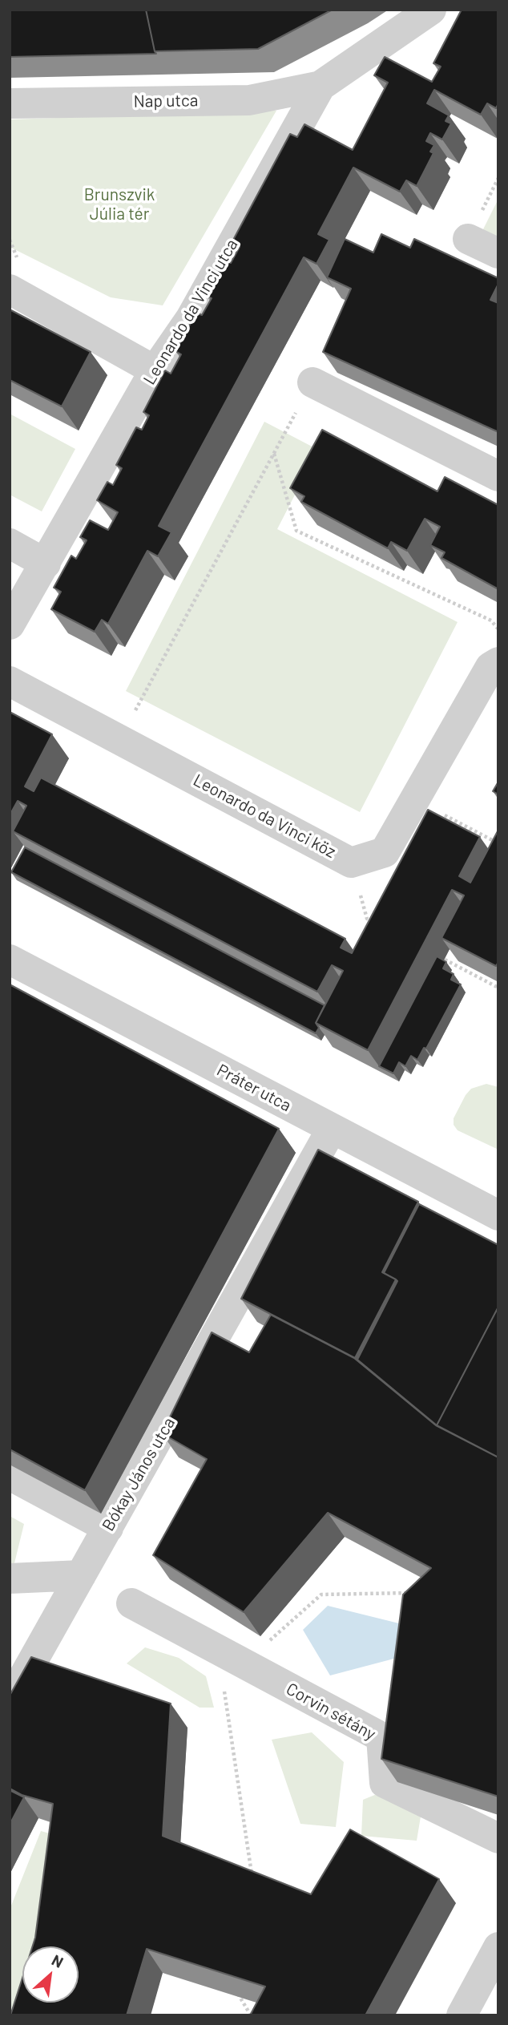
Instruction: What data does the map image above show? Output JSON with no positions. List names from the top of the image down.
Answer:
{
  "streets": {
    "street": [
      "Nap utca",
      "Leonardo da Vinci utca",
      "Leonardo da Vinci köz",
      "Práter utca",
      "Bókay János utca",
      "Corvin sétány"
    ]
  },
  "crossings": [
    ["Nap utca", "Leonardo da Vinci utca"],
    ["Práter utca", "Bókay János utca"]
  ],
  "parks": ["Brunszvik Júlia tér"],
  "north": "top right"
}
